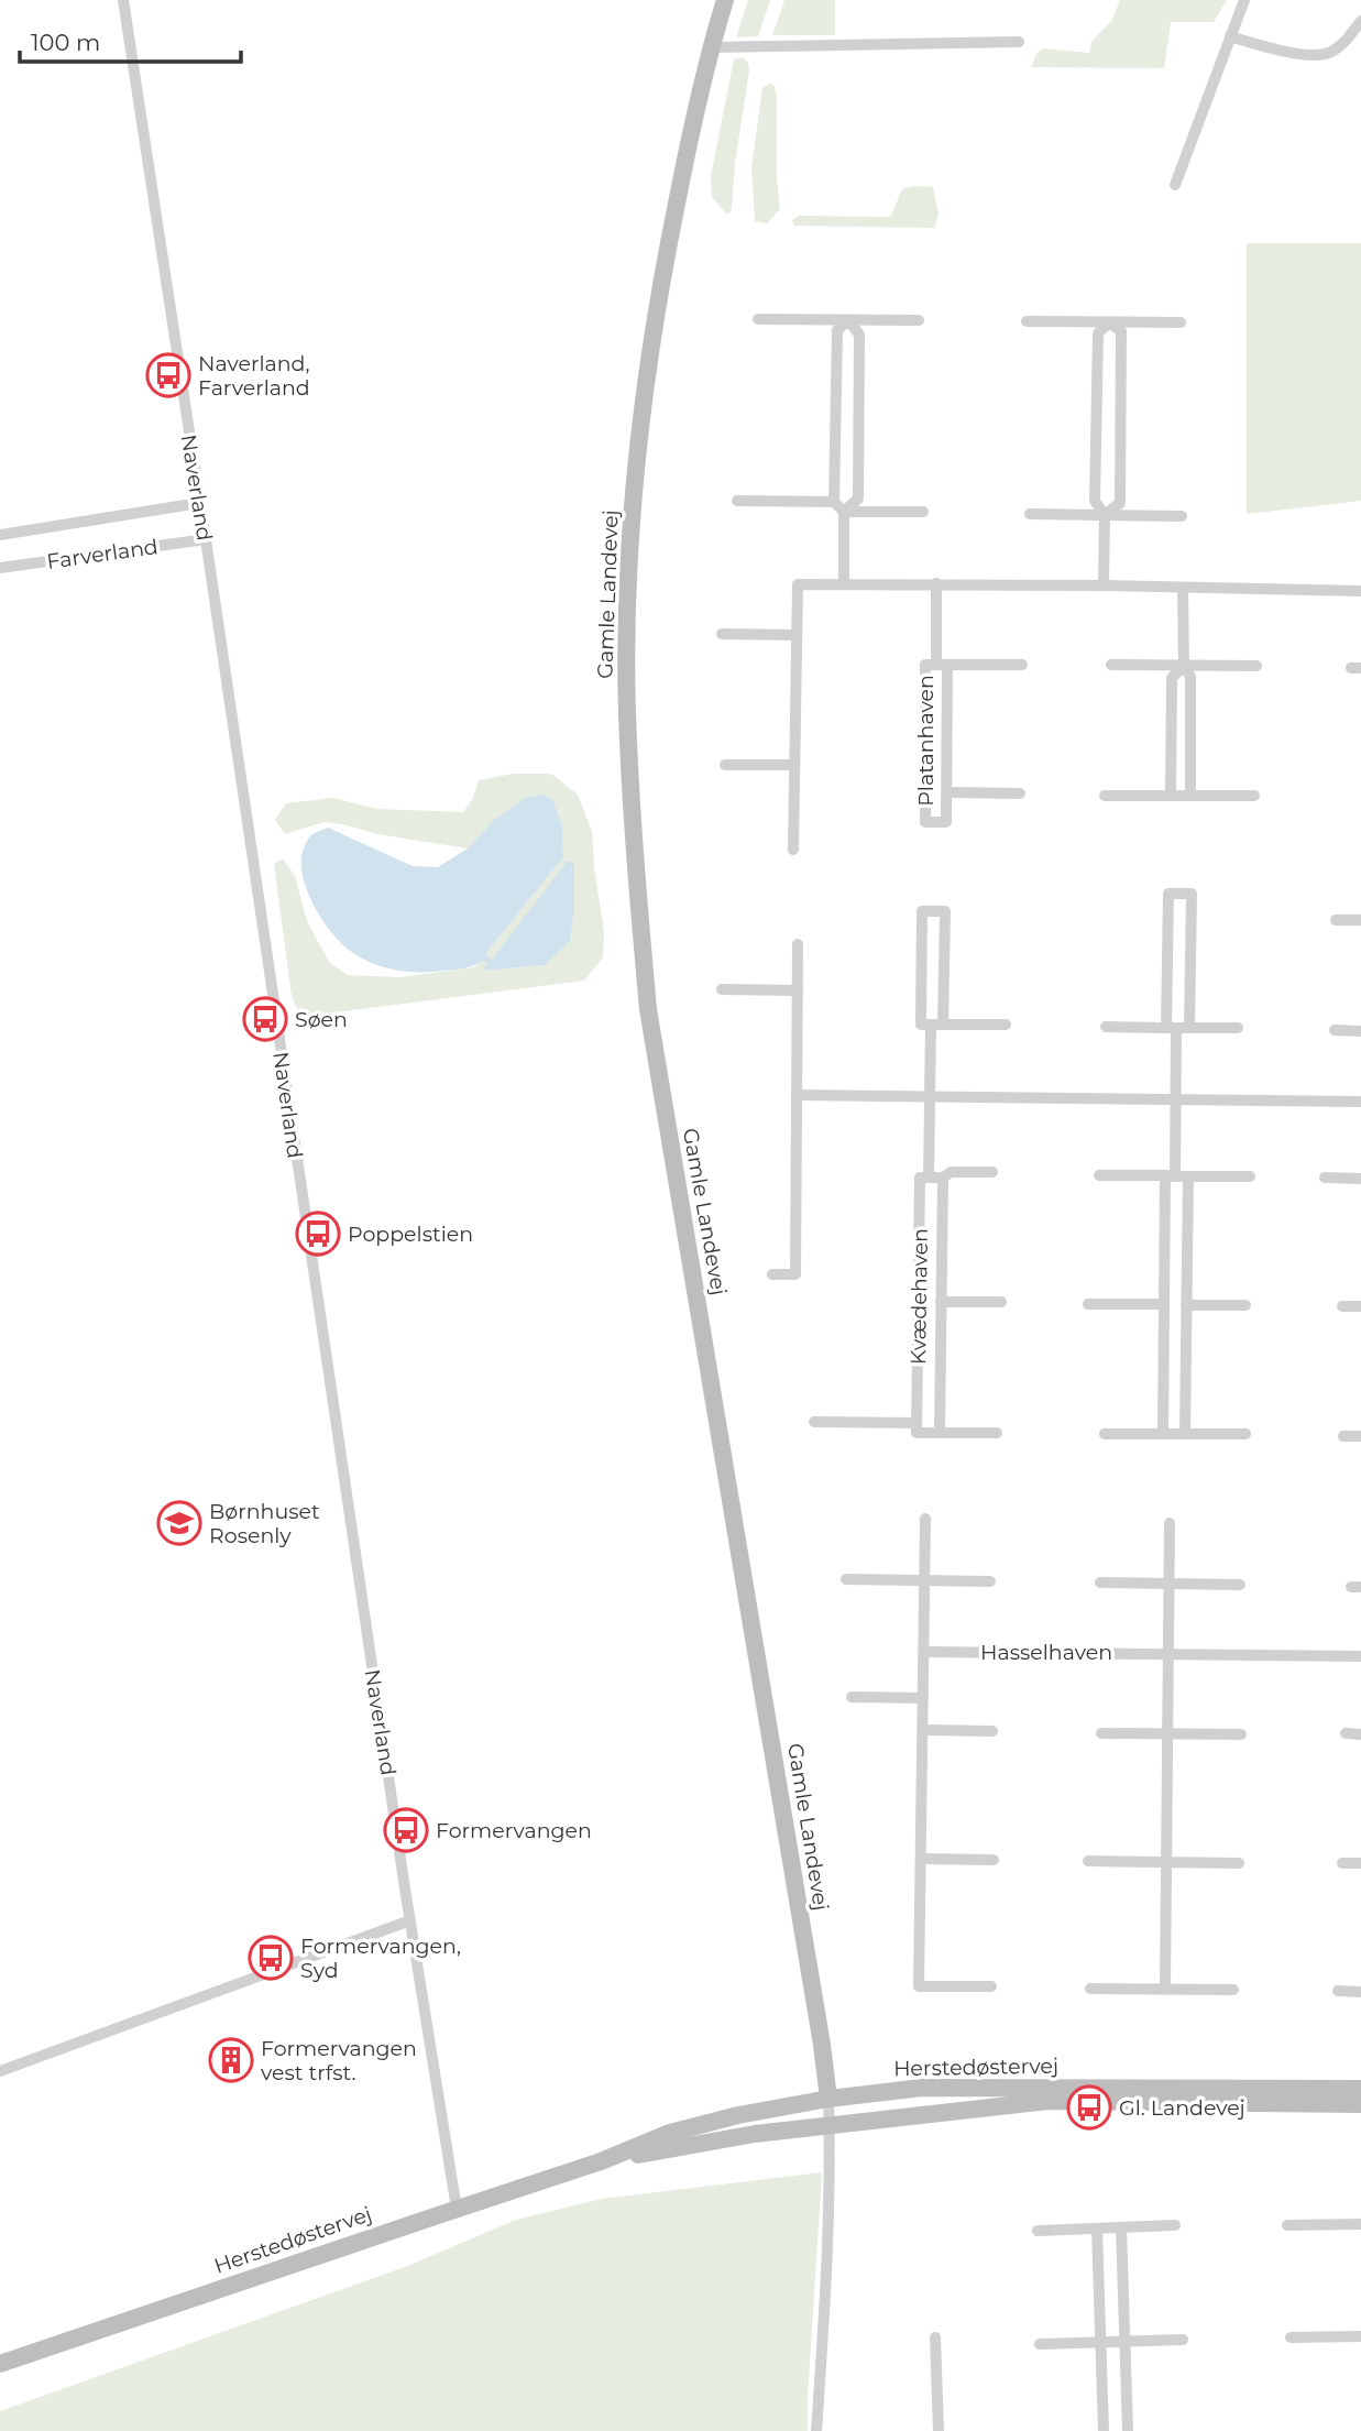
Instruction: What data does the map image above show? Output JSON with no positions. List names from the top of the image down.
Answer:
{
  "streets": {
    "street": [
      "Naverland",
      "Farverland",
      "Gamle Landevej",
      "Platanhaven",
      "Kvædehaven",
      "Hasselhaven",
      "Herstedøstervej"
    ]
  },
  "crossings": [
    ["Naverland", "Farverland"],
    ["Naverland", "Herstedøstervej"],
    ["Gamle Landevej", "Herstedøstervej"]
  ],
  "places": {
    "bus stop": [
      "Naverland, Farverland",
      "Søen",
      "Poppelstien",
      "Formervangen",
      "Formervangen, Syd",
      "Gl. Landevej"
    ],
    "school or university": ["Børnhuset Rosenly"],
    "building": ["Formervangen vest trfst."]
  },
  "scale_bar": "100 m"
}
